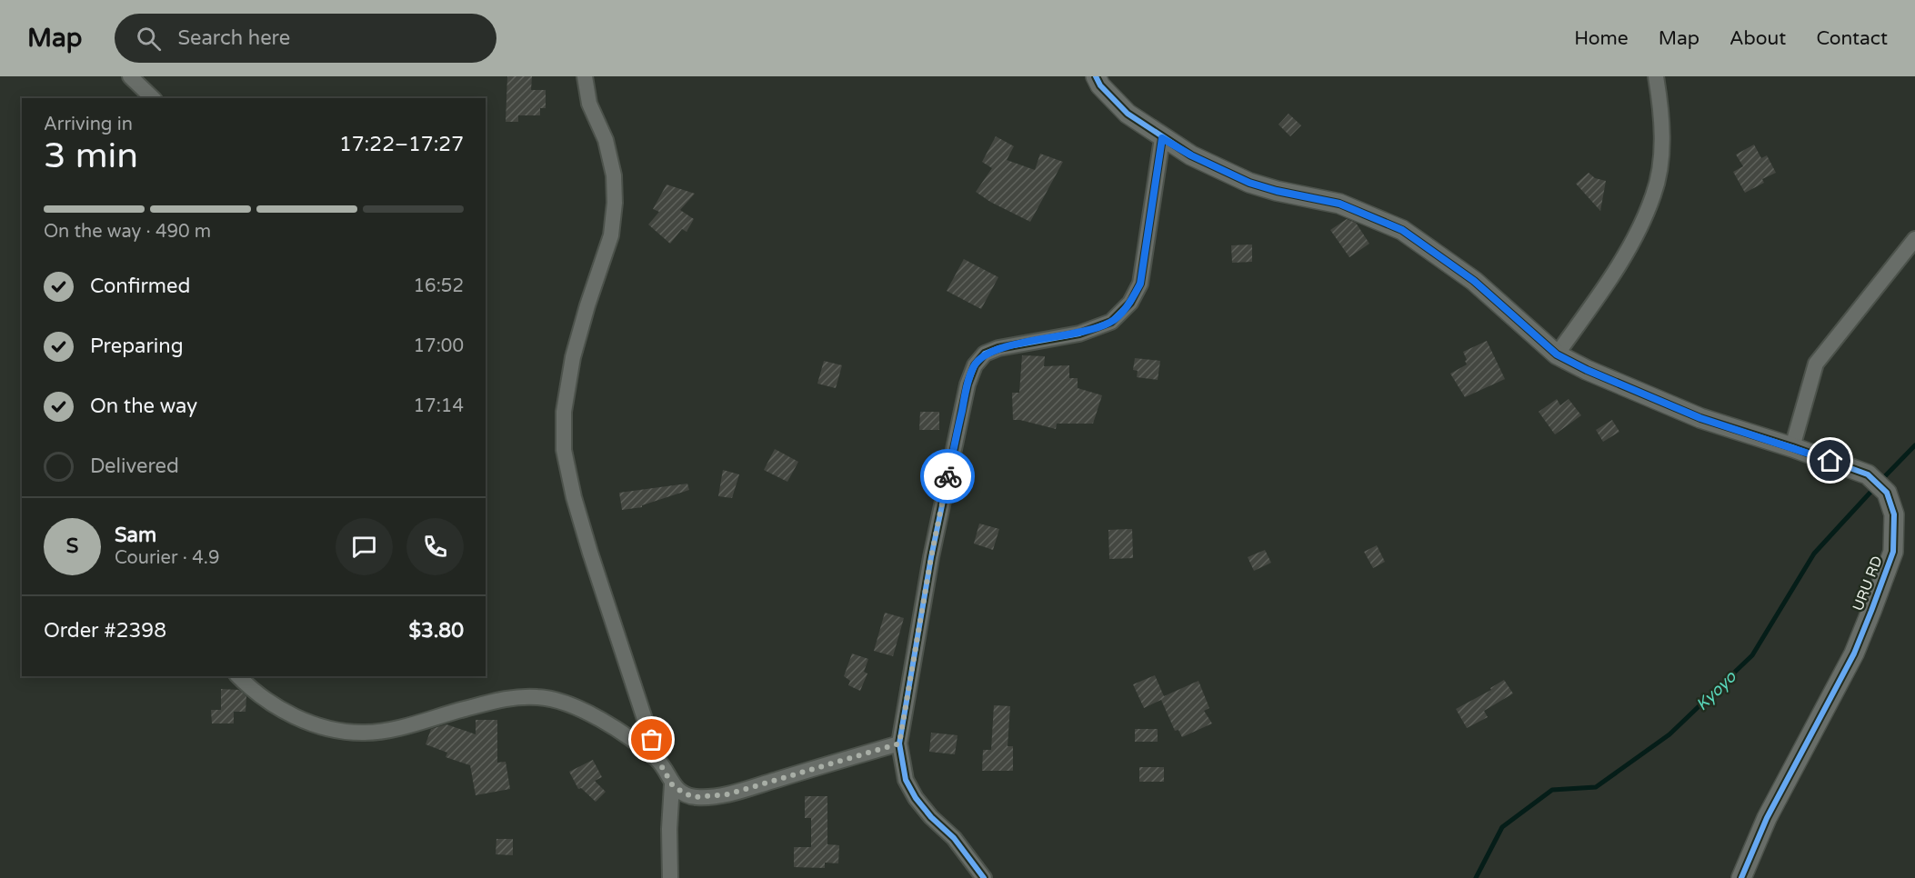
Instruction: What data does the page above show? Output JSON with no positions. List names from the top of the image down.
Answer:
{
  "streets": {
    "street": ["URU RD"]
  },
  "water": ["Kyoyo"],
  "page": {
    "header": "Map",
    "search": "Search here",
    "nav": [
      "Home",
      "Map",
      "About",
      "Contact"
    ],
    "heading": ["3 min", "Arriving in", "17:22–17:27"],
    "panel": [
      "Sam",
      "Courier · 4.9",
      "Order #2398",
      "$3.80"
    ],
    "bar": "On the way · 490 m",
    "list": [
      ["Confirmed", "16:52"],
      ["Preparing", "17:00"],
      ["On the way", "17:14"],
      "Delivered"
    ],
    "round": "S"
  }
}
